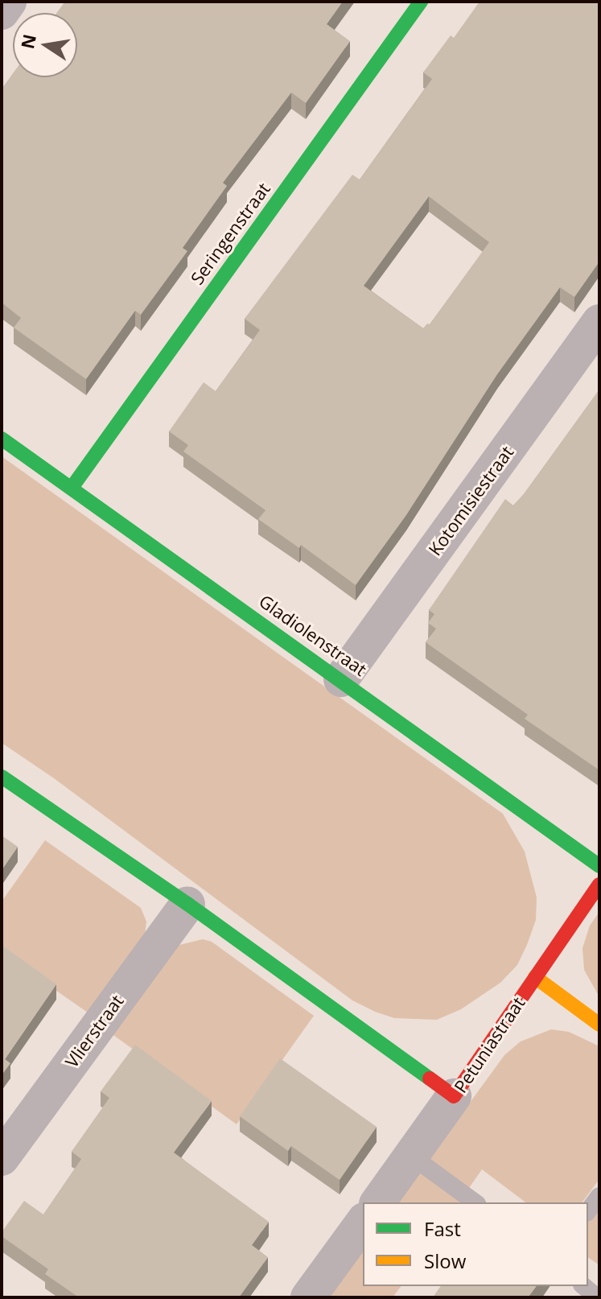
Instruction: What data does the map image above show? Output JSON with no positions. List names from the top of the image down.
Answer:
{
  "streets": {
    "street": [
      "Seringenstraat",
      "Kotomisiestraat",
      "Gladiolenstraat",
      "Vlierstraat",
      "Petuniastraat"
    ]
  },
  "crossings": [
    ["Seringenstraat", "Gladiolenstraat"],
    ["Kotomisiestraat", "Gladiolenstraat"]
  ],
  "legend": ["Fast", "Slow"],
  "north": "left"
}
